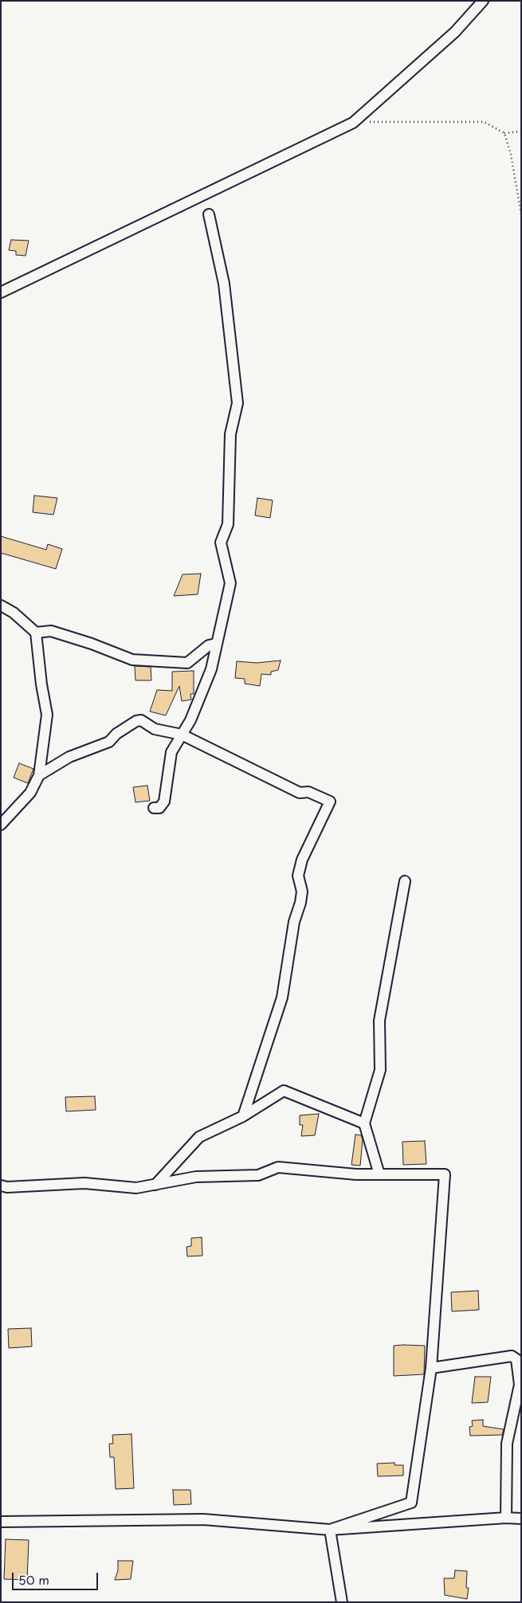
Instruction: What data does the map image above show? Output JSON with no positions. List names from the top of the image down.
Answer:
{
  "scale_bar": "50 m"
}
